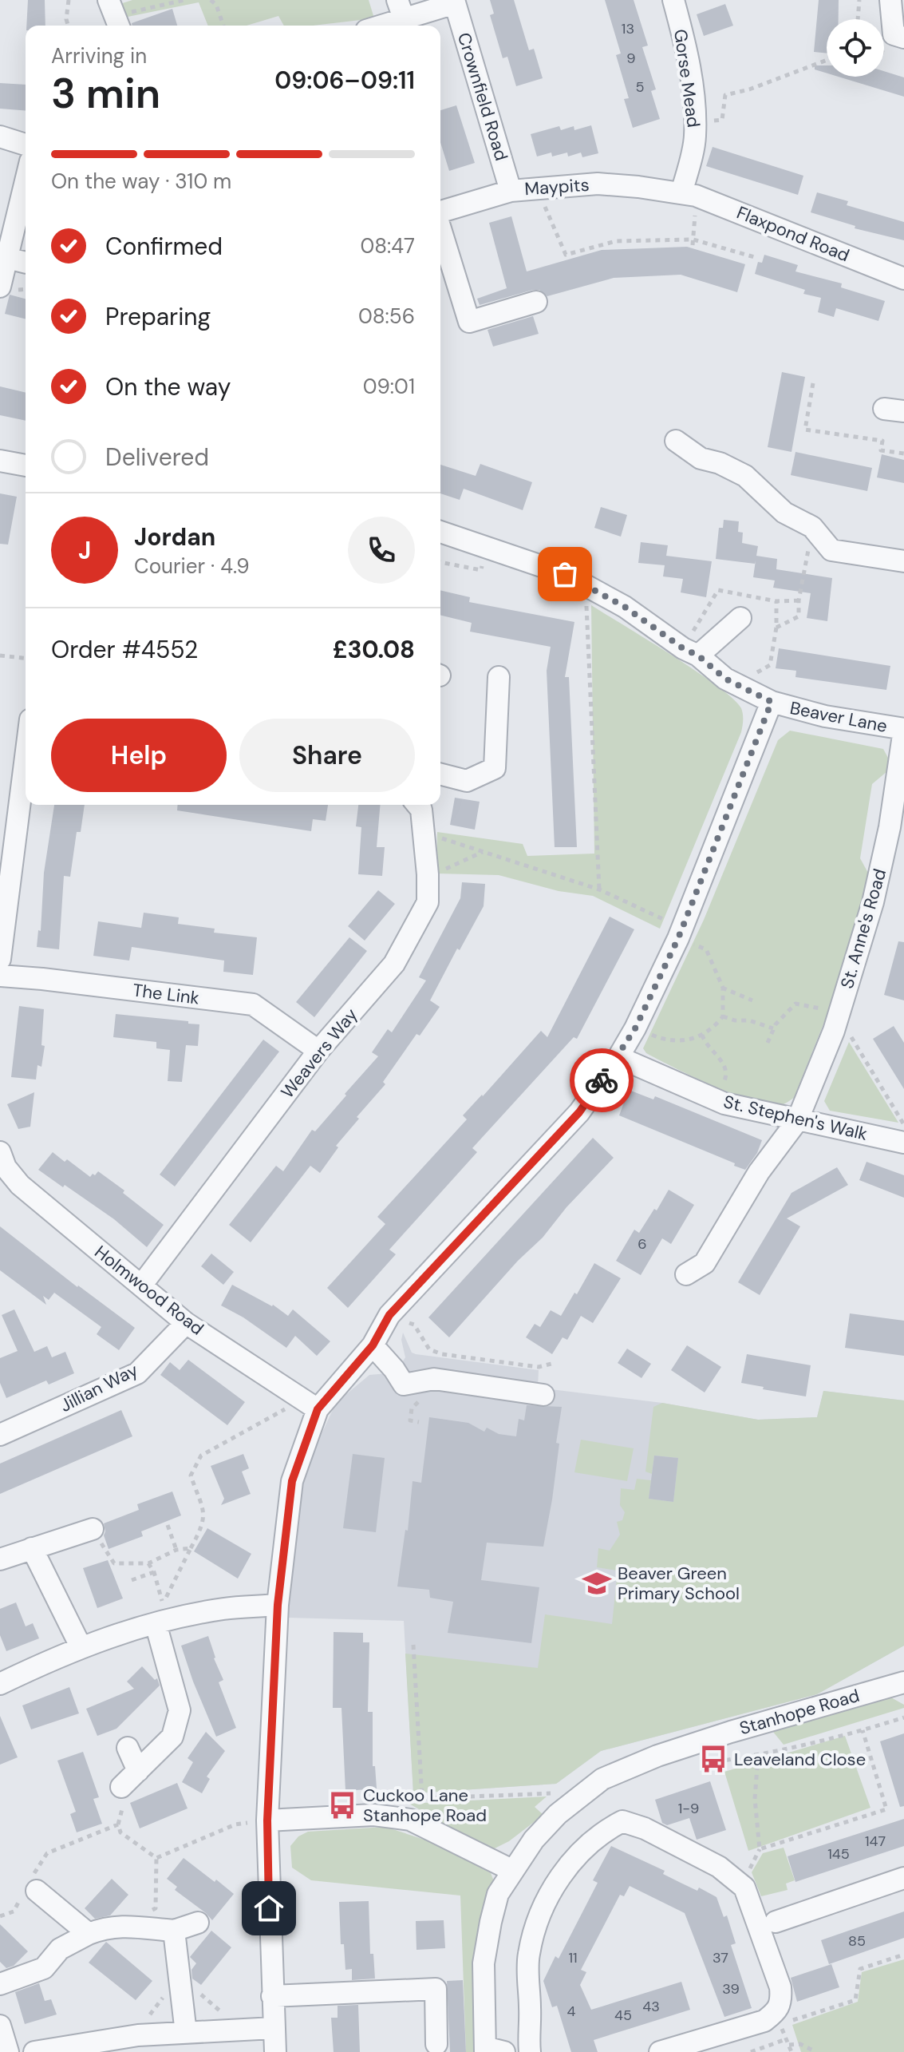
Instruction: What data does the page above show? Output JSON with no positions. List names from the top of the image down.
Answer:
{
  "streets": {
    "street": [
      "Gorse Mead",
      "Crownfield Road",
      "Maypits",
      "Flaxpond Road",
      "Beaver Lane",
      "St. Anne's Road",
      "The Link",
      "Weavers Way",
      "St. Stephen's Walk",
      "Holmwood Road",
      "Jillian Way",
      "Stanhope Road"
    ]
  },
  "crossings": [
    ["Gorse Mead", "Maypits"],
    ["Gorse Mead", "Flaxpond Road"],
    ["Crownfield Road", "Maypits"],
    ["Maypits", "Flaxpond Road"],
    ["Beaver Lane", "St. Anne's Road"],
    ["St. Anne's Road", "St. Stephen's Walk"],
    ["The Link", "Weavers Way"],
    ["Weavers Way", "Holmwood Road"],
    ["Holmwood Road", "Jillian Way"]
  ],
  "places": {
    "school or university": ["Beaver Green Primary School"],
    "bus stop": ["Leaveland Close", "Cuckoo Lane Stanhope Road"]
  },
  "house_numbers": [
    "13",
    "9",
    "5",
    "6",
    "1-9",
    "147",
    "145",
    "85",
    "11",
    "37",
    "39",
    "43",
    "4",
    "45"
  ],
  "page": {
    "heading": ["3 min", "Arriving in", "09:06–09:11"],
    "panel": [
      "Jordan",
      "Courier · 4.9",
      "Order #4552",
      "£30.08"
    ],
    "bar": "On the way · 310 m",
    "list": [
      ["Confirmed", "08:47"],
      ["Preparing", "08:56"],
      ["On the way", "09:01"],
      "Delivered"
    ],
    "round": "J",
    "buttons": ["Help", "Share"]
  }
}
